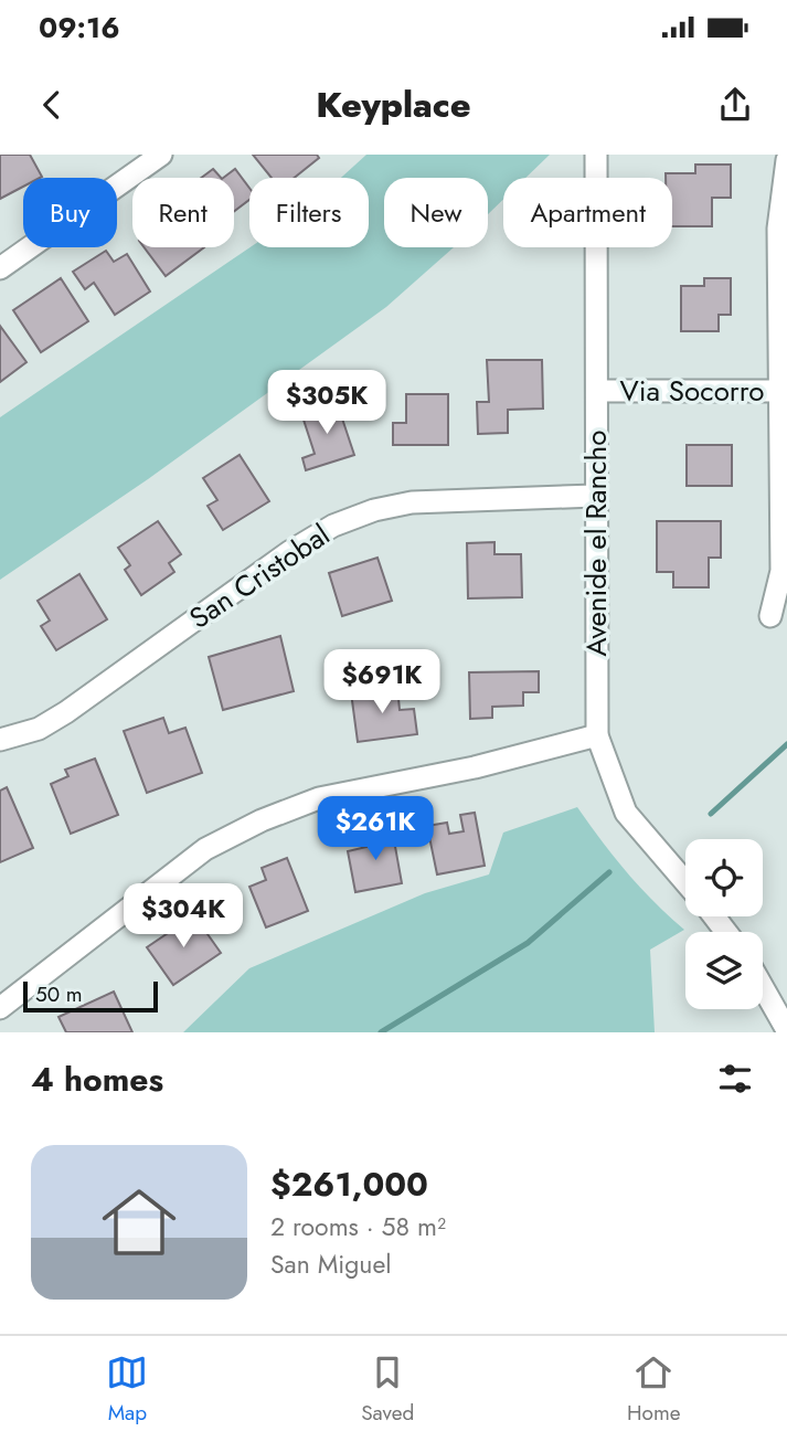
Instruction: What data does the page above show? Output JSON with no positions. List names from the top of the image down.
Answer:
{
  "streets": {
    "street": ["Via Socorro", "Avenide el Rancho", "San Cristobal"]
  },
  "crossings": [
    ["Via Socorro", "Avenide el Rancho"],
    ["Avenide el Rancho", "San Cristobal"]
  ],
  "scale_bar": "50 m",
  "page": {
    "status": "09:16",
    "header": "Keyplace",
    "chip": [
      "Buy",
      "Rent",
      "Filters",
      "New",
      "Apartment"
    ],
    "price": [
      "$305K",
      "$691K",
      "$261K",
      "$304K"
    ],
    "scale": "50 m",
    "heading": "4 homes",
    "list": [
      {
        "name": "$261,000",
        "note": "2 rooms · 58 m² · San Miguel"
      }
    ],
    "tabs": ["Map", "Saved", "Home"]
  }
}
